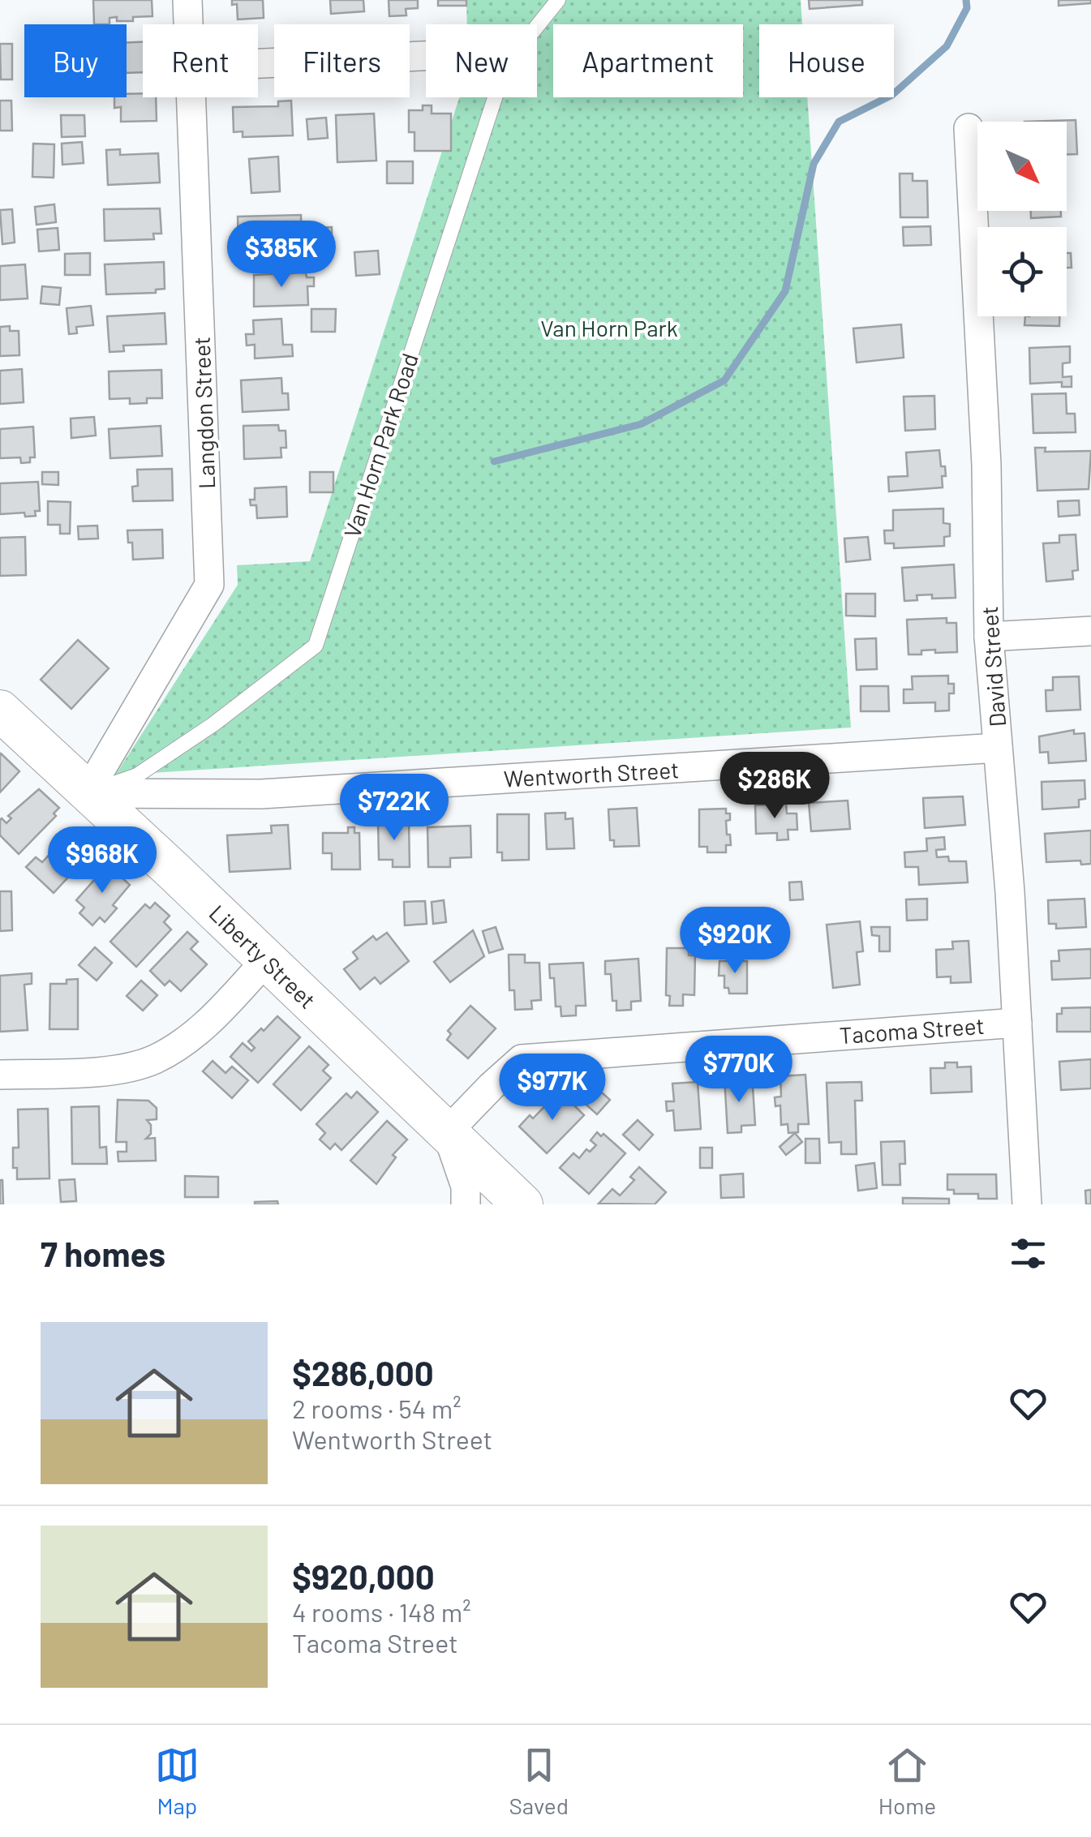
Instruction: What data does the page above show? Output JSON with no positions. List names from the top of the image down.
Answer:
{
  "streets": {
    "main road": ["Liberty Street"],
    "street": [
      "Langdon Street",
      "David Street",
      "Wentworth Street",
      "Tacoma Street"
    ],
    "lane": ["Van Horn Park Road"]
  },
  "crossings": [
    ["Langdon Street", "Van Horn Park Road"],
    ["Langdon Street", "Wentworth Street"],
    ["Langdon Street", "Liberty Street"],
    ["Van Horn Park Road", "Wentworth Street"],
    ["Van Horn Park Road", "Liberty Street"],
    ["David Street", "Wentworth Street"],
    ["David Street", "Tacoma Street"],
    ["Wentworth Street", "Liberty Street"],
    ["Liberty Street", "Tacoma Street"]
  ],
  "parks": ["Van Horn Park"],
  "north": "bottom right",
  "page": {
    "chip": [
      "Buy",
      "Rent",
      "Filters",
      "New",
      "Apartment",
      "House"
    ],
    "price": [
      "$385K",
      "$286K",
      "$722K",
      "$968K",
      "$920K",
      "$770K",
      "$977K"
    ],
    "heading": "7 homes",
    "list": [
      {
        "name": "$286,000",
        "note": "2 rooms · 54 m² · Wentworth Street"
      },
      {
        "name": "$920,000",
        "note": "4 rooms · 148 m² · Tacoma Street"
      }
    ],
    "tabs": ["Map", "Saved", "Home"]
  }
}
